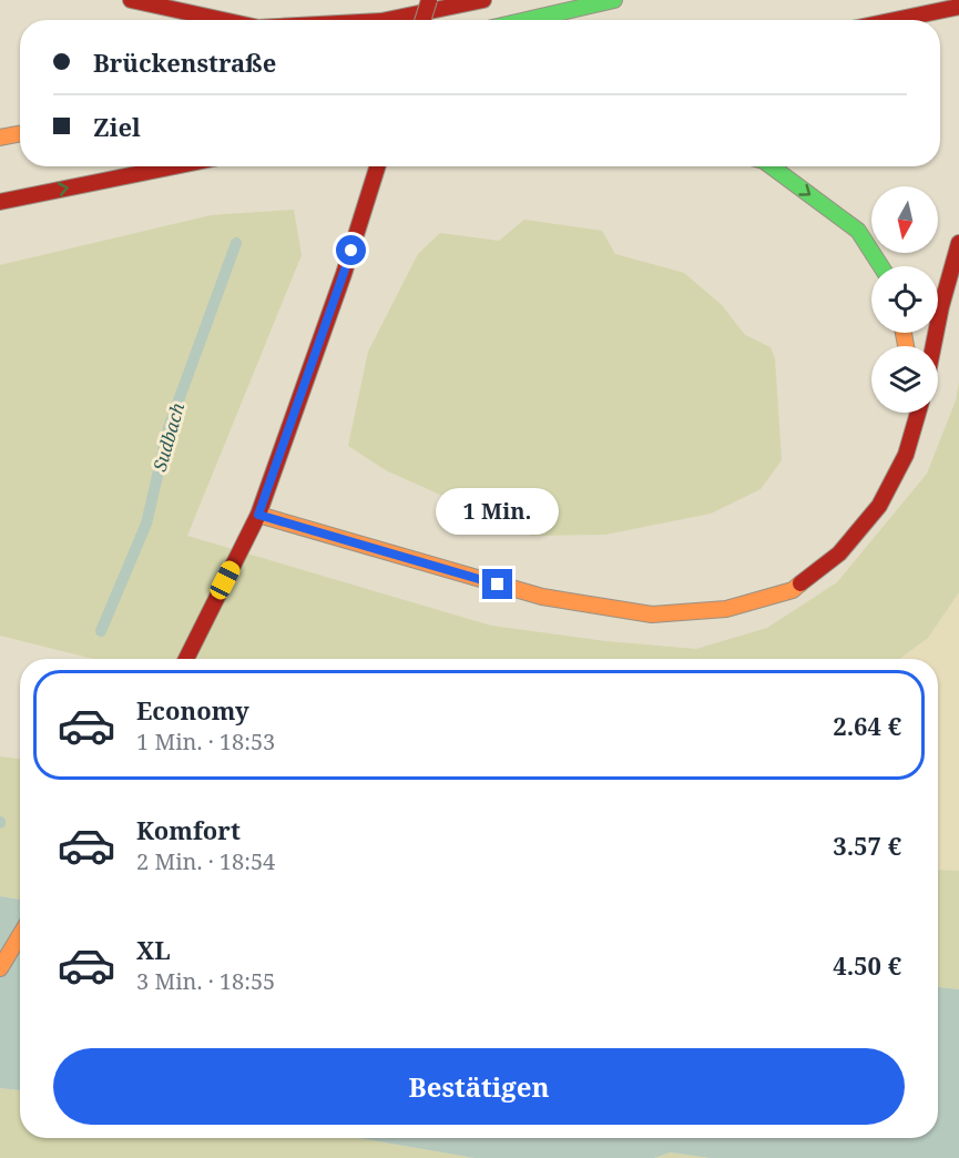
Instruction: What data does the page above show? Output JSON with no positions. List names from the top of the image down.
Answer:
{
  "water": ["Sudbach"],
  "north": "bottom",
  "page": {
    "banner": ["Brückenstraße", "Ziel"],
    "bubble": "1 Min.",
    "list": [
      {
        "name": "Economy",
        "note": "1 Min. · 18:53",
        "value": "2.64 €"
      },
      {
        "name": "Komfort",
        "note": "2 Min. · 18:54",
        "value": "3.57 €"
      },
      {
        "name": "XL",
        "note": "3 Min. · 18:55",
        "value": "4.50 €"
      }
    ],
    "buttons": "Bestätigen"
  }
}
